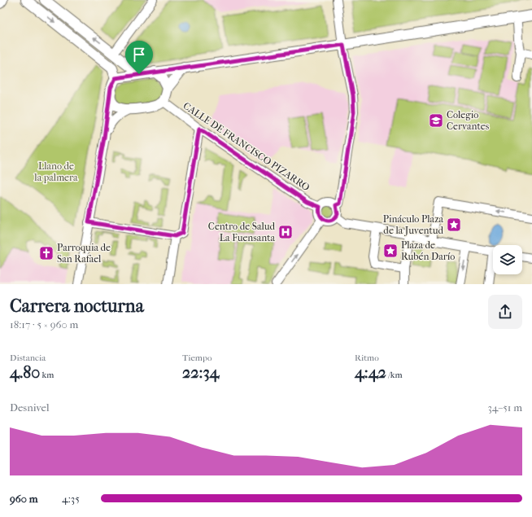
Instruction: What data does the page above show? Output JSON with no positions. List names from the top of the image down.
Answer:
{
  "streets": {
    "street": ["CALLE DE FRANCISCO PIZARRO"]
  },
  "parks": ["Llano de la palmera"],
  "places": {
    "school or university": ["Colegio Cervantes"],
    "place": ["Pináculo Plaza de la Juventud", "Plaza de Rubén Darío"],
    "hospital": ["Centro de Salud La Fuensanta"],
    "church": ["Parroquia de San Rafael"]
  },
  "page": {
    "heading": ["Carrera nocturna", "18:17 · 5 × 960 m"],
    "stats": [
      ["Distancia", "4.80 km"],
      ["Tiempo", "22:34"],
      ["Ritmo", "4:42 /km"]
    ],
    "chart": ["Desnivel", "34–51 m"],
    "list": [
      {
        "name": "960 m",
        "note": "4:35"
      }
    ]
  }
}
